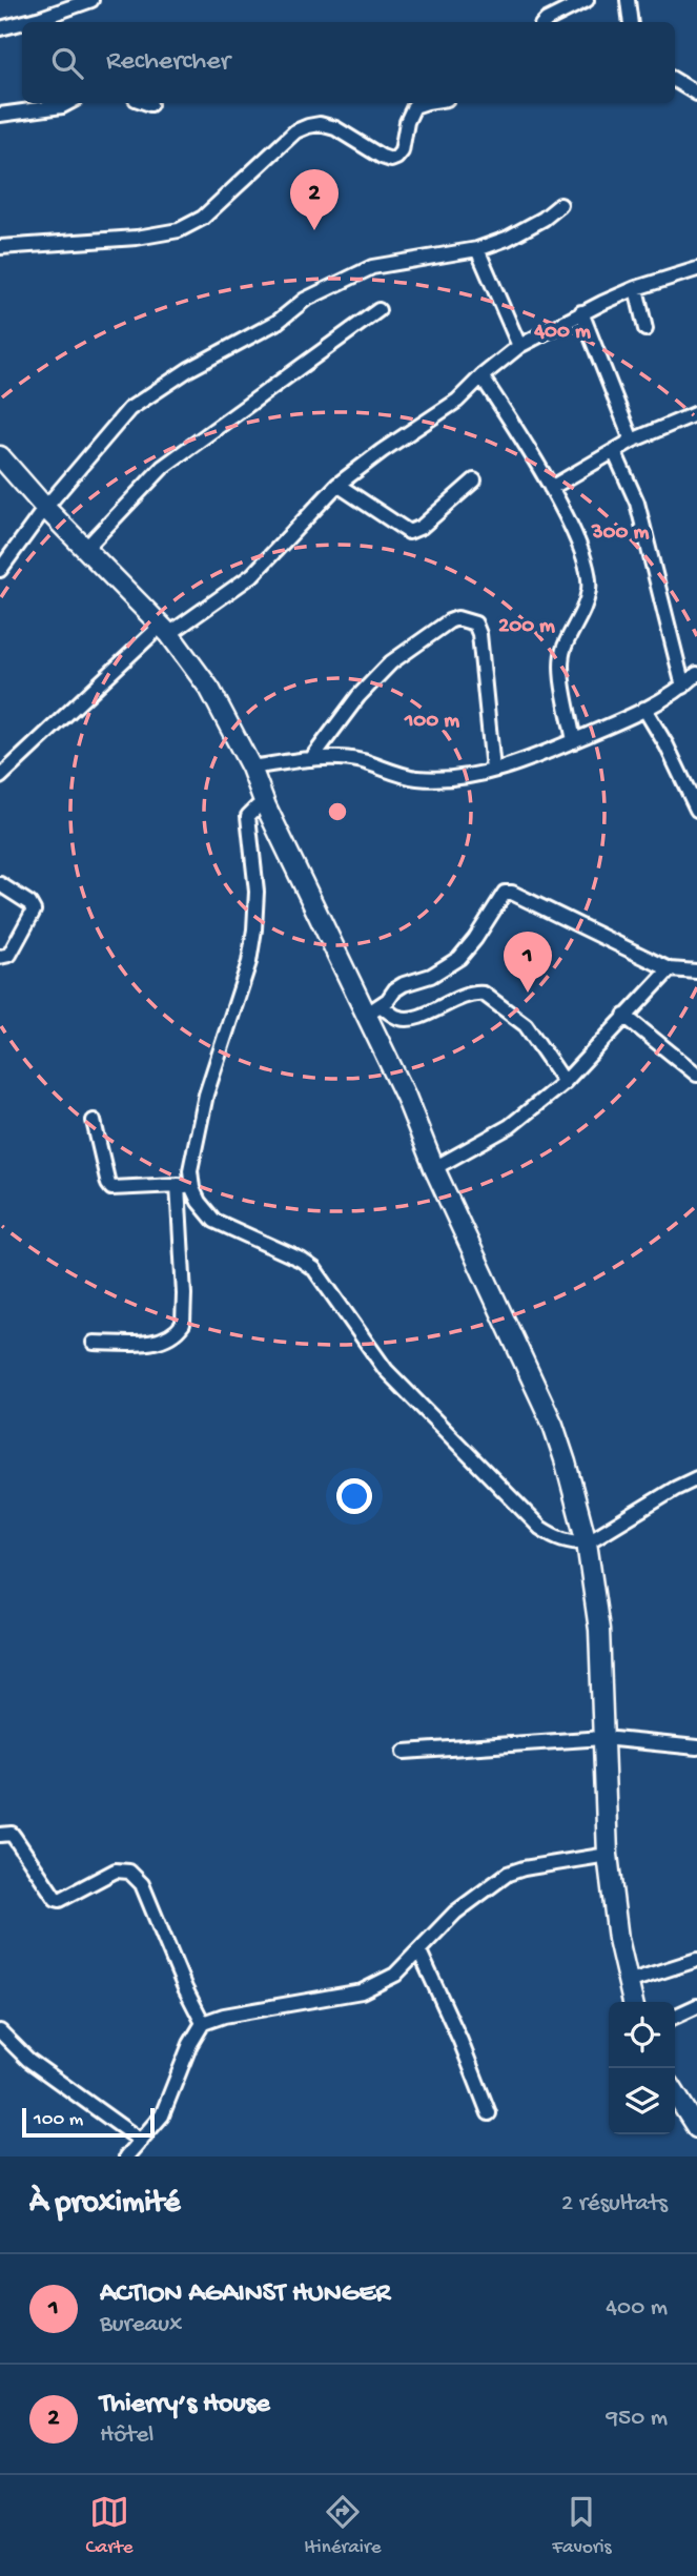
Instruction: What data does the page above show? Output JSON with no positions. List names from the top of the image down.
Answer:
{
  "scale_bar": "100 m",
  "page": {
    "search": "Rechercher",
    "pins": ["2", "1"],
    "scale": "100 m",
    "heading": ["À proximité", "2 résultats"],
    "list": [
      {
        "mark": "1",
        "name": "ACTION AGAINST HUNGER",
        "note": "Bureaux",
        "value": "400 m"
      },
      {
        "mark": "2",
        "name": "Thierry’s House",
        "note": "Hôtel",
        "value": "950 m"
      }
    ],
    "nav": ["Carte", "Itinéraire", "Favoris"]
  },
  "rings": [
    "400 m",
    "300 m",
    "200 m",
    "100 m"
  ]
}
